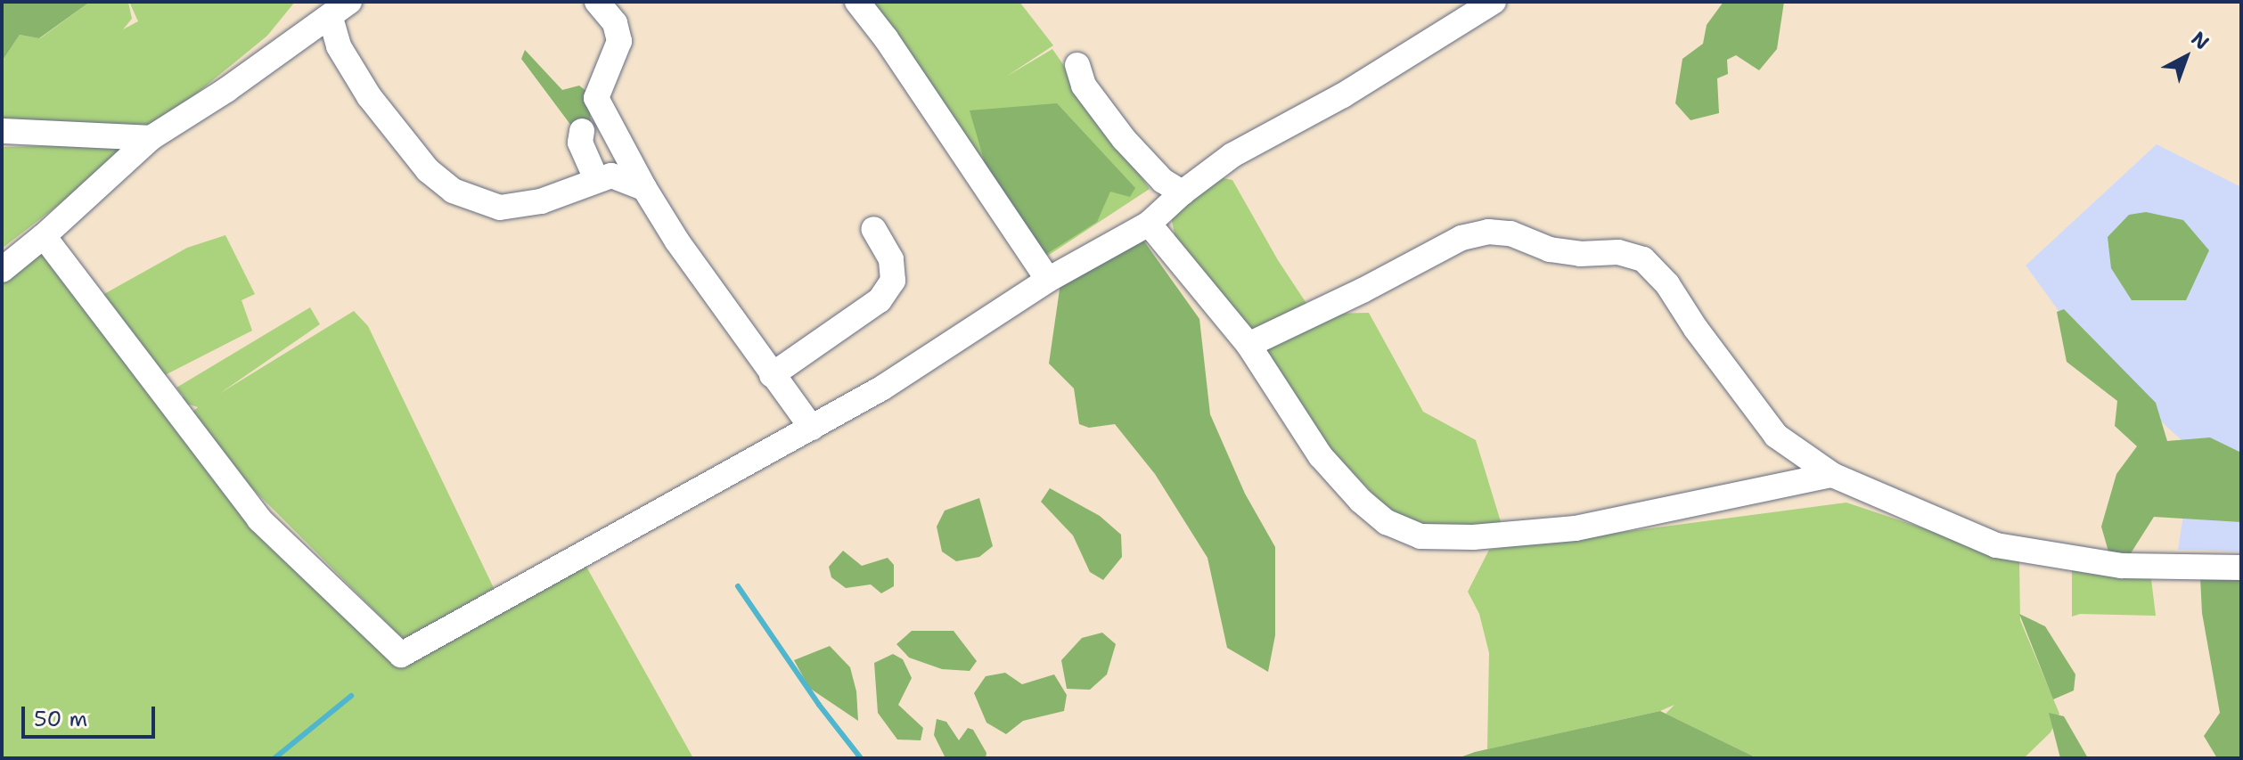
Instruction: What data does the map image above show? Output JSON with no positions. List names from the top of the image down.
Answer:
{
  "scale_bar": "50 m",
  "north": "top right"
}
